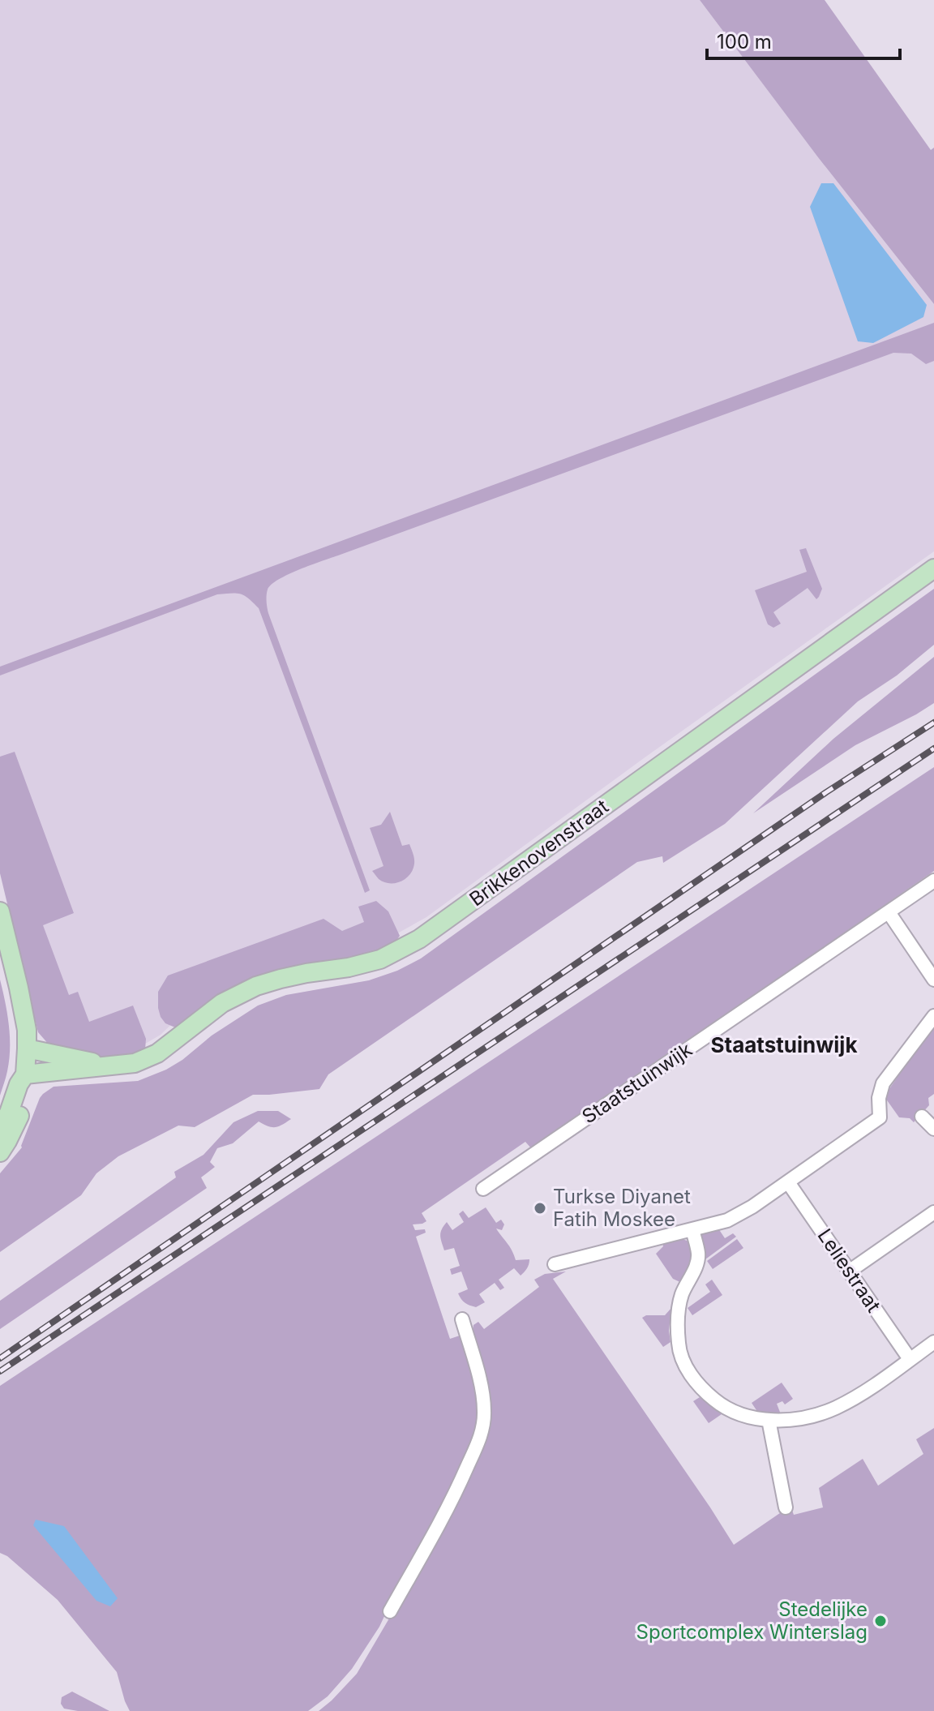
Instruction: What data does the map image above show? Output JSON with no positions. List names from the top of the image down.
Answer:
{
  "streets": {
    "street": ["Brikkenovenstraat", "Staatstuinwijk", "Leliestraat"]
  },
  "districts": ["Staatstuinwijk"],
  "places": ["Turkse Diyanet Fatih Moskee", "Stedelijke Sportcomplex Winterslag"],
  "scale_bar": "100 m"
}
